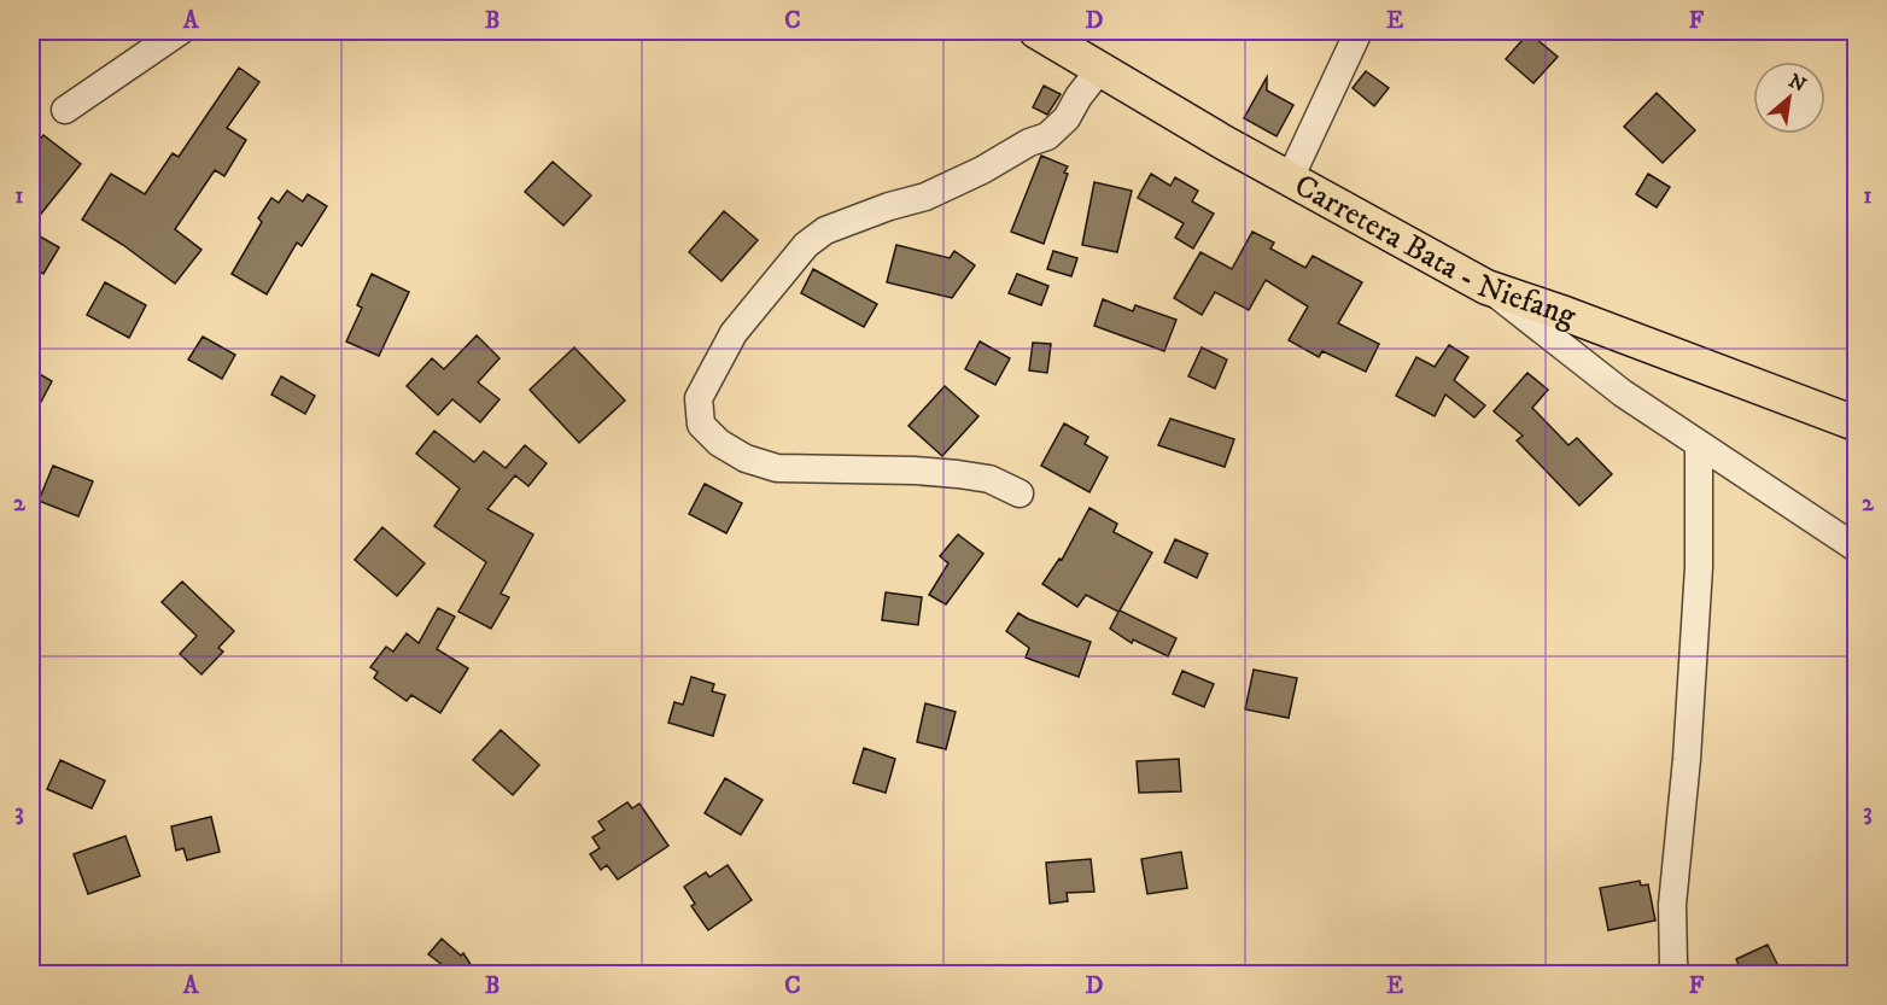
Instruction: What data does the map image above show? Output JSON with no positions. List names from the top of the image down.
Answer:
{
  "streets": {
    "main road": ["Carretera Bata - Niefang"]
  },
  "north": "top right",
  "grid": {
    "columns": [
      "A",
      "B",
      "C",
      "D",
      "E",
      "F"
    ],
    "rows": ["1", "2", "3"]
  }
}
